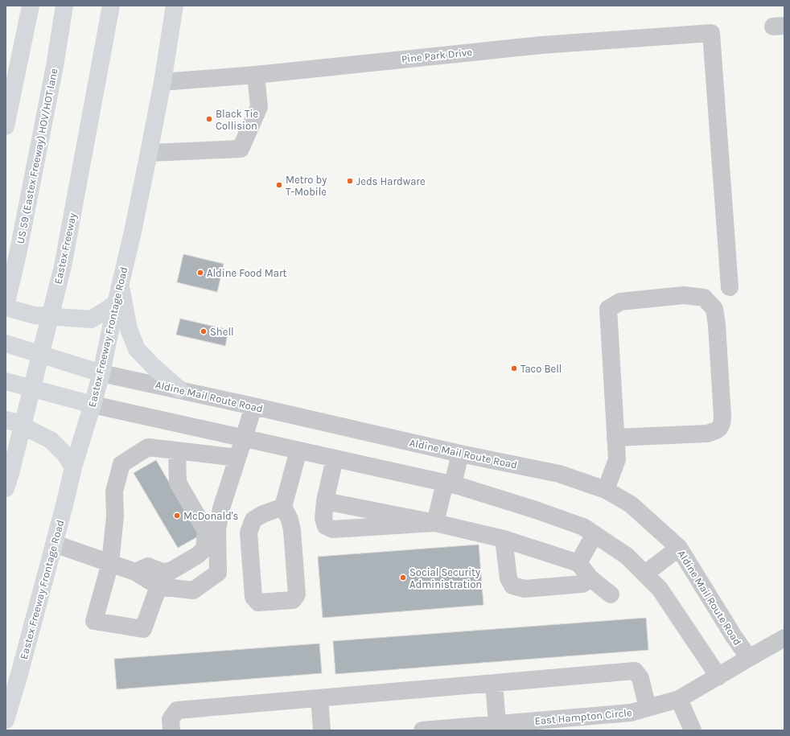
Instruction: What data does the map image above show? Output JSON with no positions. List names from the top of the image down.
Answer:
{
  "streets": {
    "main road": ["US 59 (Eastex Freeway) HOV/HOT lane", "Eastex Freeway", "Eastex Freeway Frontage Road"],
    "street": ["Pine Park Drive", "Aldine Mail Route Road", "East Hampton Circle"]
  },
  "crossings": [
    ["Pine Park Drive", "Eastex Freeway Frontage Road"],
    ["Eastex Freeway Frontage Road", "Aldine Mail Route Road"],
    ["Aldine Mail Route Road", "East Hampton Circle"]
  ],
  "places": [
    "Black Tie Collision",
    "Jeds Hardware",
    "Metro by T-Mobile",
    "Aldine Food Mart",
    "Shell",
    "Taco Bell",
    "McDonald's",
    "Social Security Administration"
  ]
}
